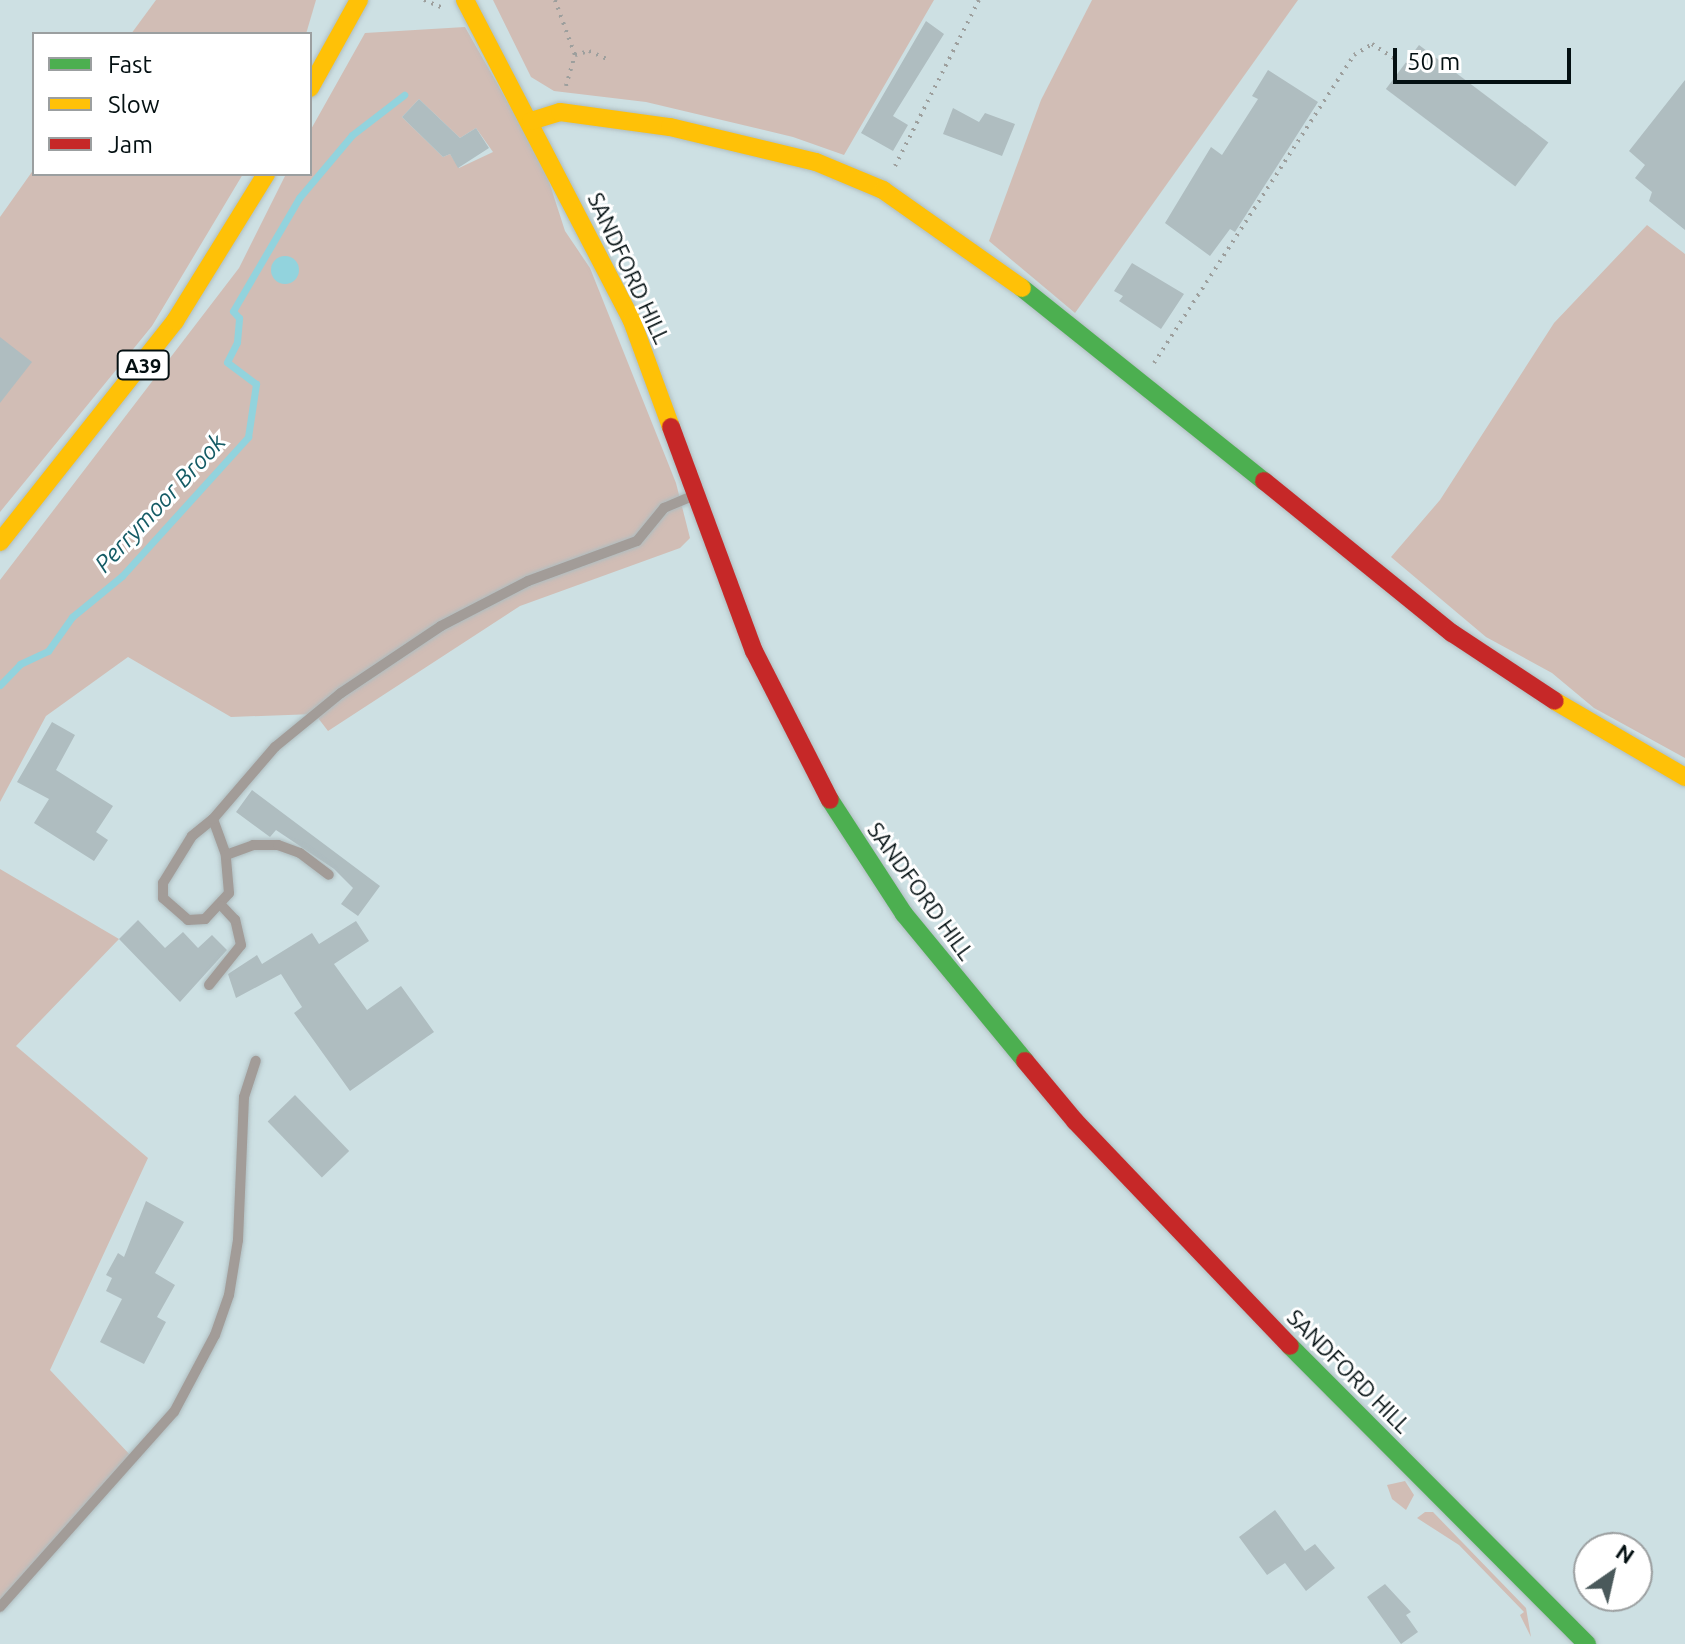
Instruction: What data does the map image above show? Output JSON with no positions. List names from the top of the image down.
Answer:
{
  "streets": {
    "main road": ["SANDFORD HILL", "A39"]
  },
  "water": ["Perrymoor Brook"],
  "legend": ["Fast", "Slow", "Jam"],
  "scale_bar": "50 m",
  "north": "top right"
}
